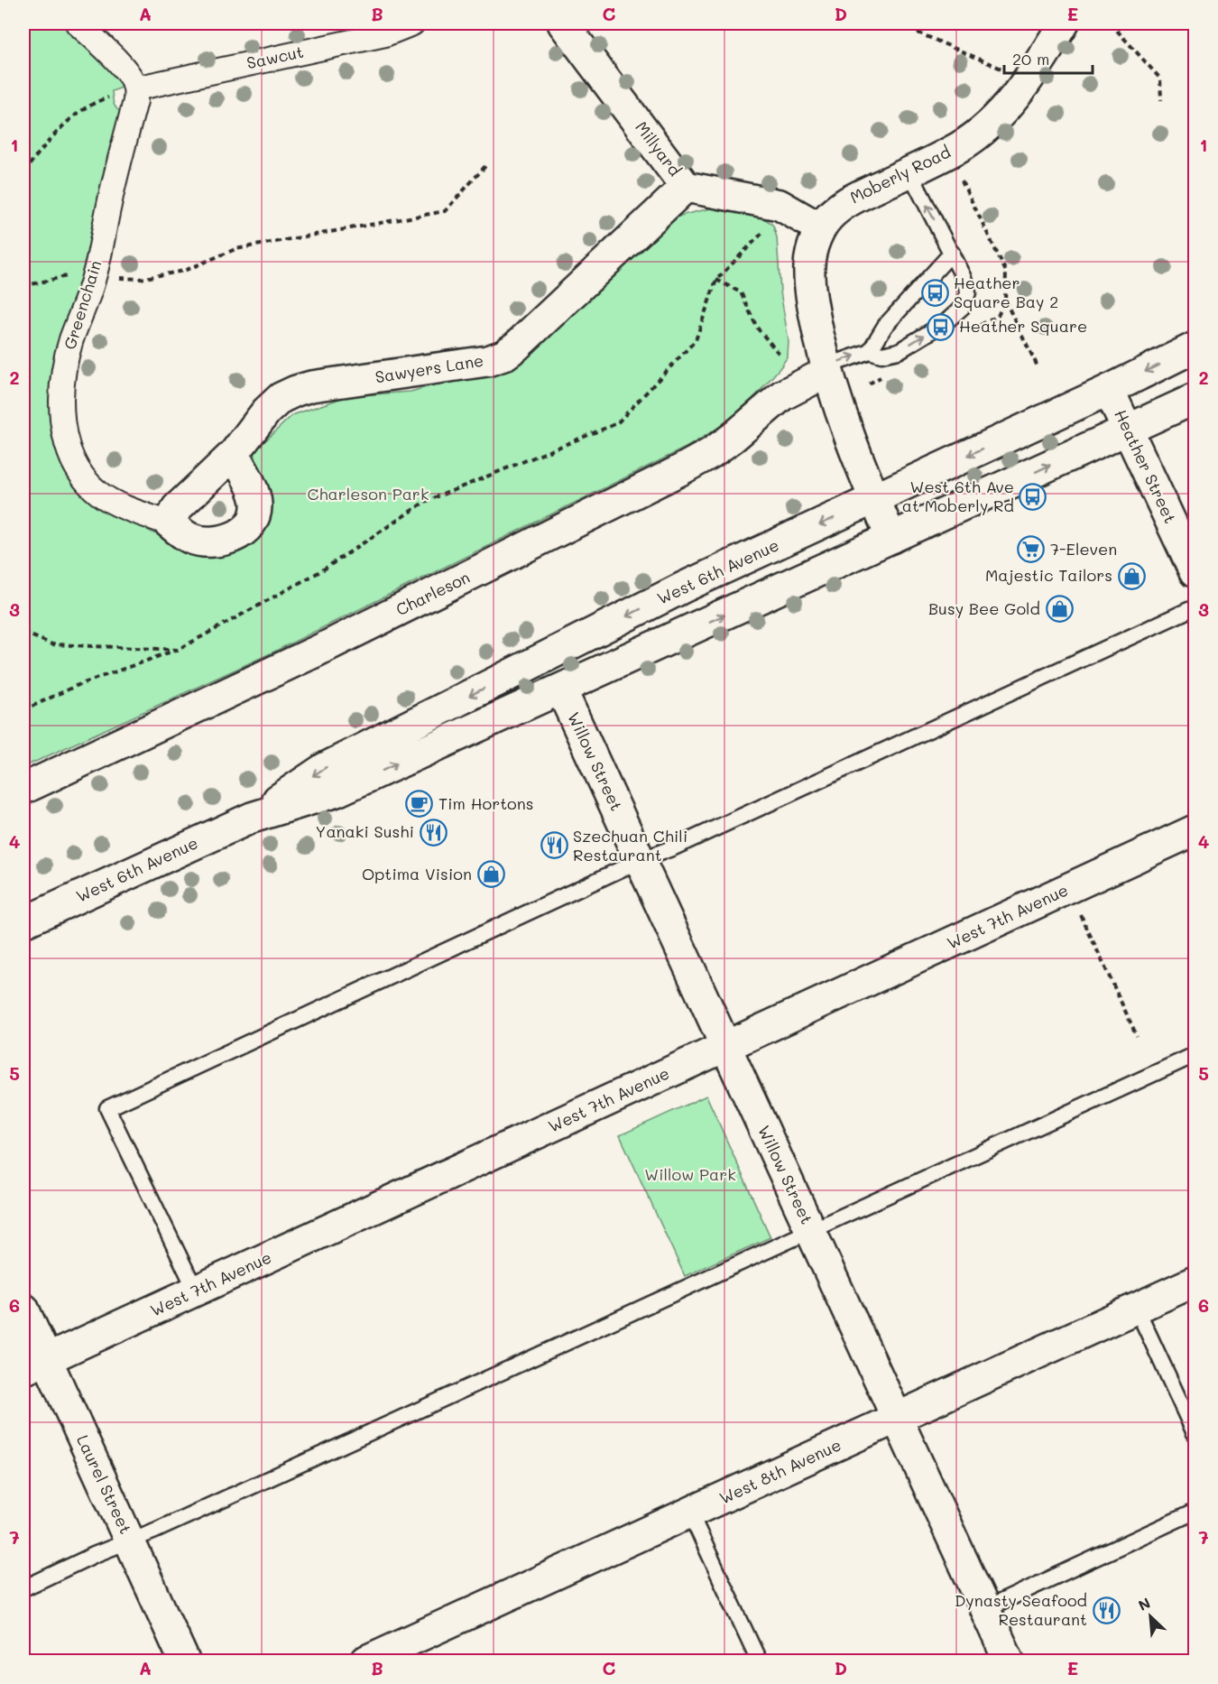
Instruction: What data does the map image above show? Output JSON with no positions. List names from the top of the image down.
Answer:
{
  "streets": {
    "street": [
      "Sawcut",
      "Millyard",
      "Moberly Road",
      "Greenchain",
      "Sawyers Lane",
      "Heather Street",
      "West 6th Avenue",
      "Charleson",
      "Willow Street",
      "West 7th Avenue",
      "West 8th Avenue",
      "Laurel Street"
    ]
  },
  "crossings": [
    ["Sawcut", "Greenchain"],
    ["Millyard", "Moberly Road"],
    ["Millyard", "Sawyers Lane"],
    ["Moberly Road", "West 6th Avenue"],
    ["Moberly Road", "Charleson"],
    ["Greenchain", "Sawyers Lane"],
    ["Heather Street", "West 6th Avenue"],
    ["West 6th Avenue", "Willow Street"],
    ["Willow Street", "West 7th Avenue"],
    ["Willow Street", "West 8th Avenue"],
    ["West 7th Avenue", "Laurel Street"]
  ],
  "parks": ["Charleson Park", "Willow Park"],
  "places": {
    "bus stop": ["Heather Square Bay 2", "Heather Square", "West 6th Ave at Moberly Rd"],
    "supermarket": ["7-Eleven"],
    "shop": ["Majestic Tailors", "Busy Bee Gold", "Optima Vision"],
    "cafe": ["Tim Hortons"],
    "restaurant": ["Yanaki Sushi", "Szechuan Chili Restaurant", "Dynasty Seafood Restaurant"]
  },
  "scale_bar": "20 m",
  "north": "top left",
  "grid": {
    "columns": [
      "A",
      "B",
      "C",
      "D",
      "E"
    ],
    "rows": [
      "1",
      "2",
      "3",
      "4",
      "5",
      "6",
      "7"
    ]
  }
}
